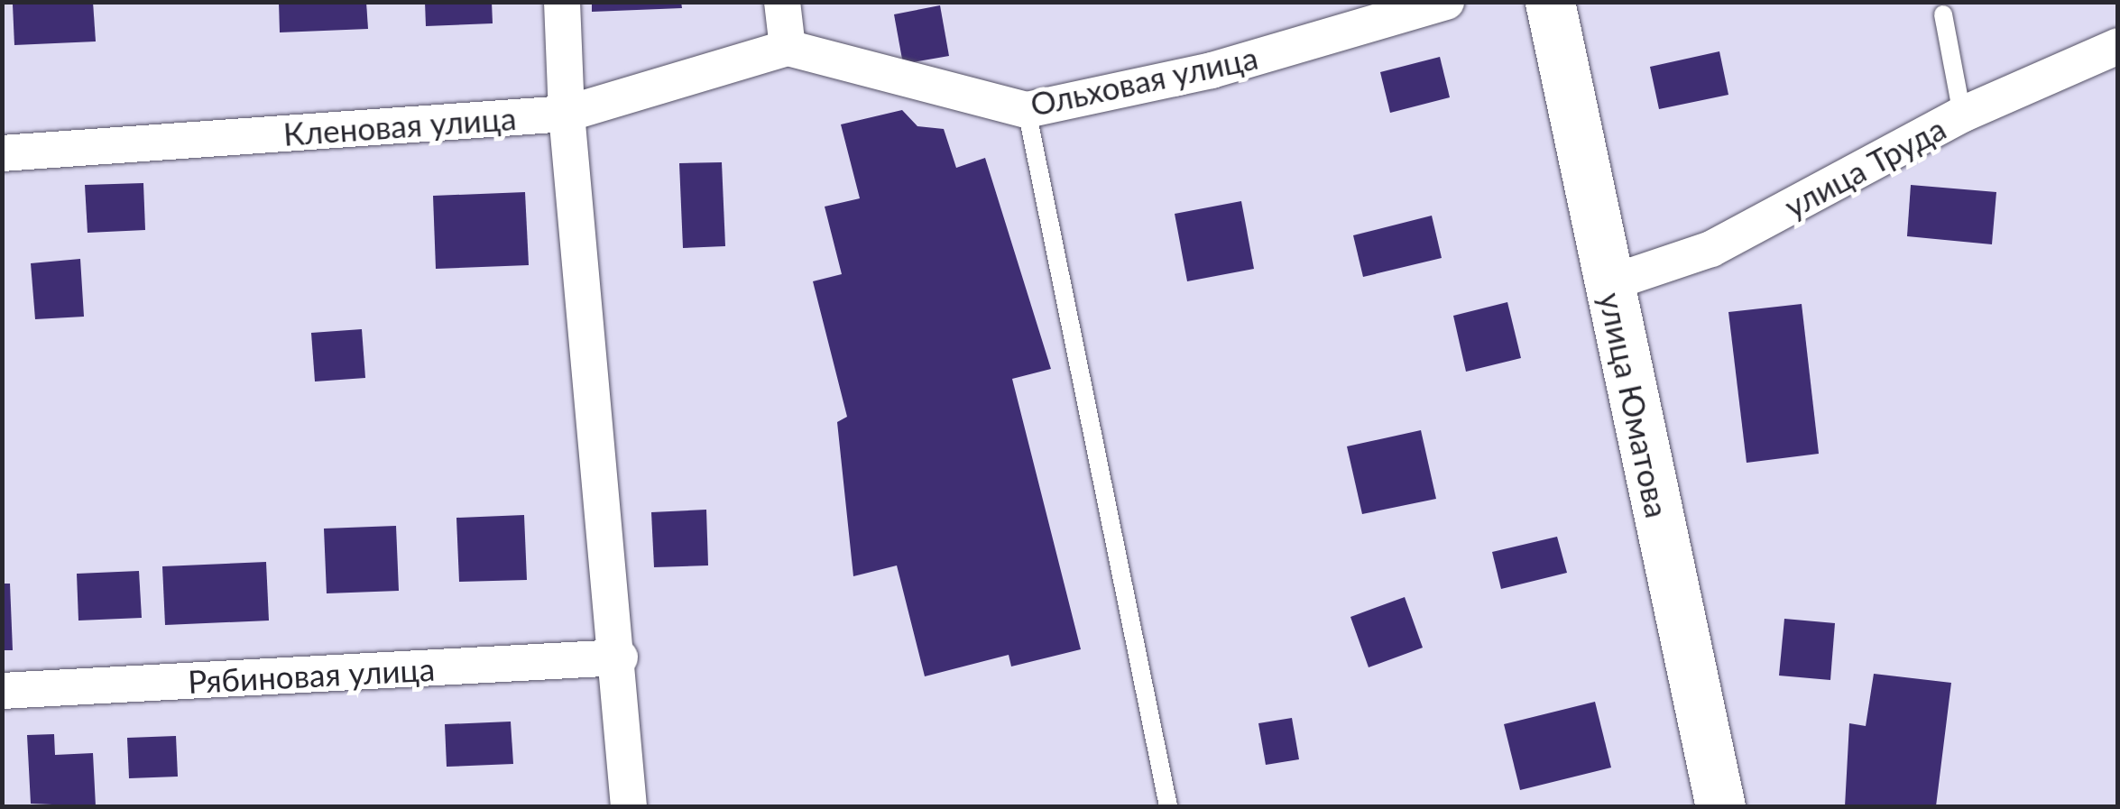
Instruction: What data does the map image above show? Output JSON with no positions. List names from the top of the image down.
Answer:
{
  "streets": {
    "main road": ["улица Юматова"],
    "street": [
      "Ольховая улица",
      "Кленовая улица",
      "улица Труда",
      "Рябиновая улица"
    ]
  },
  "crossings": [
    ["Ольховая улица", "Кленовая улица"],
    ["улица Труда", "улица Юматова"]
  ]
}
